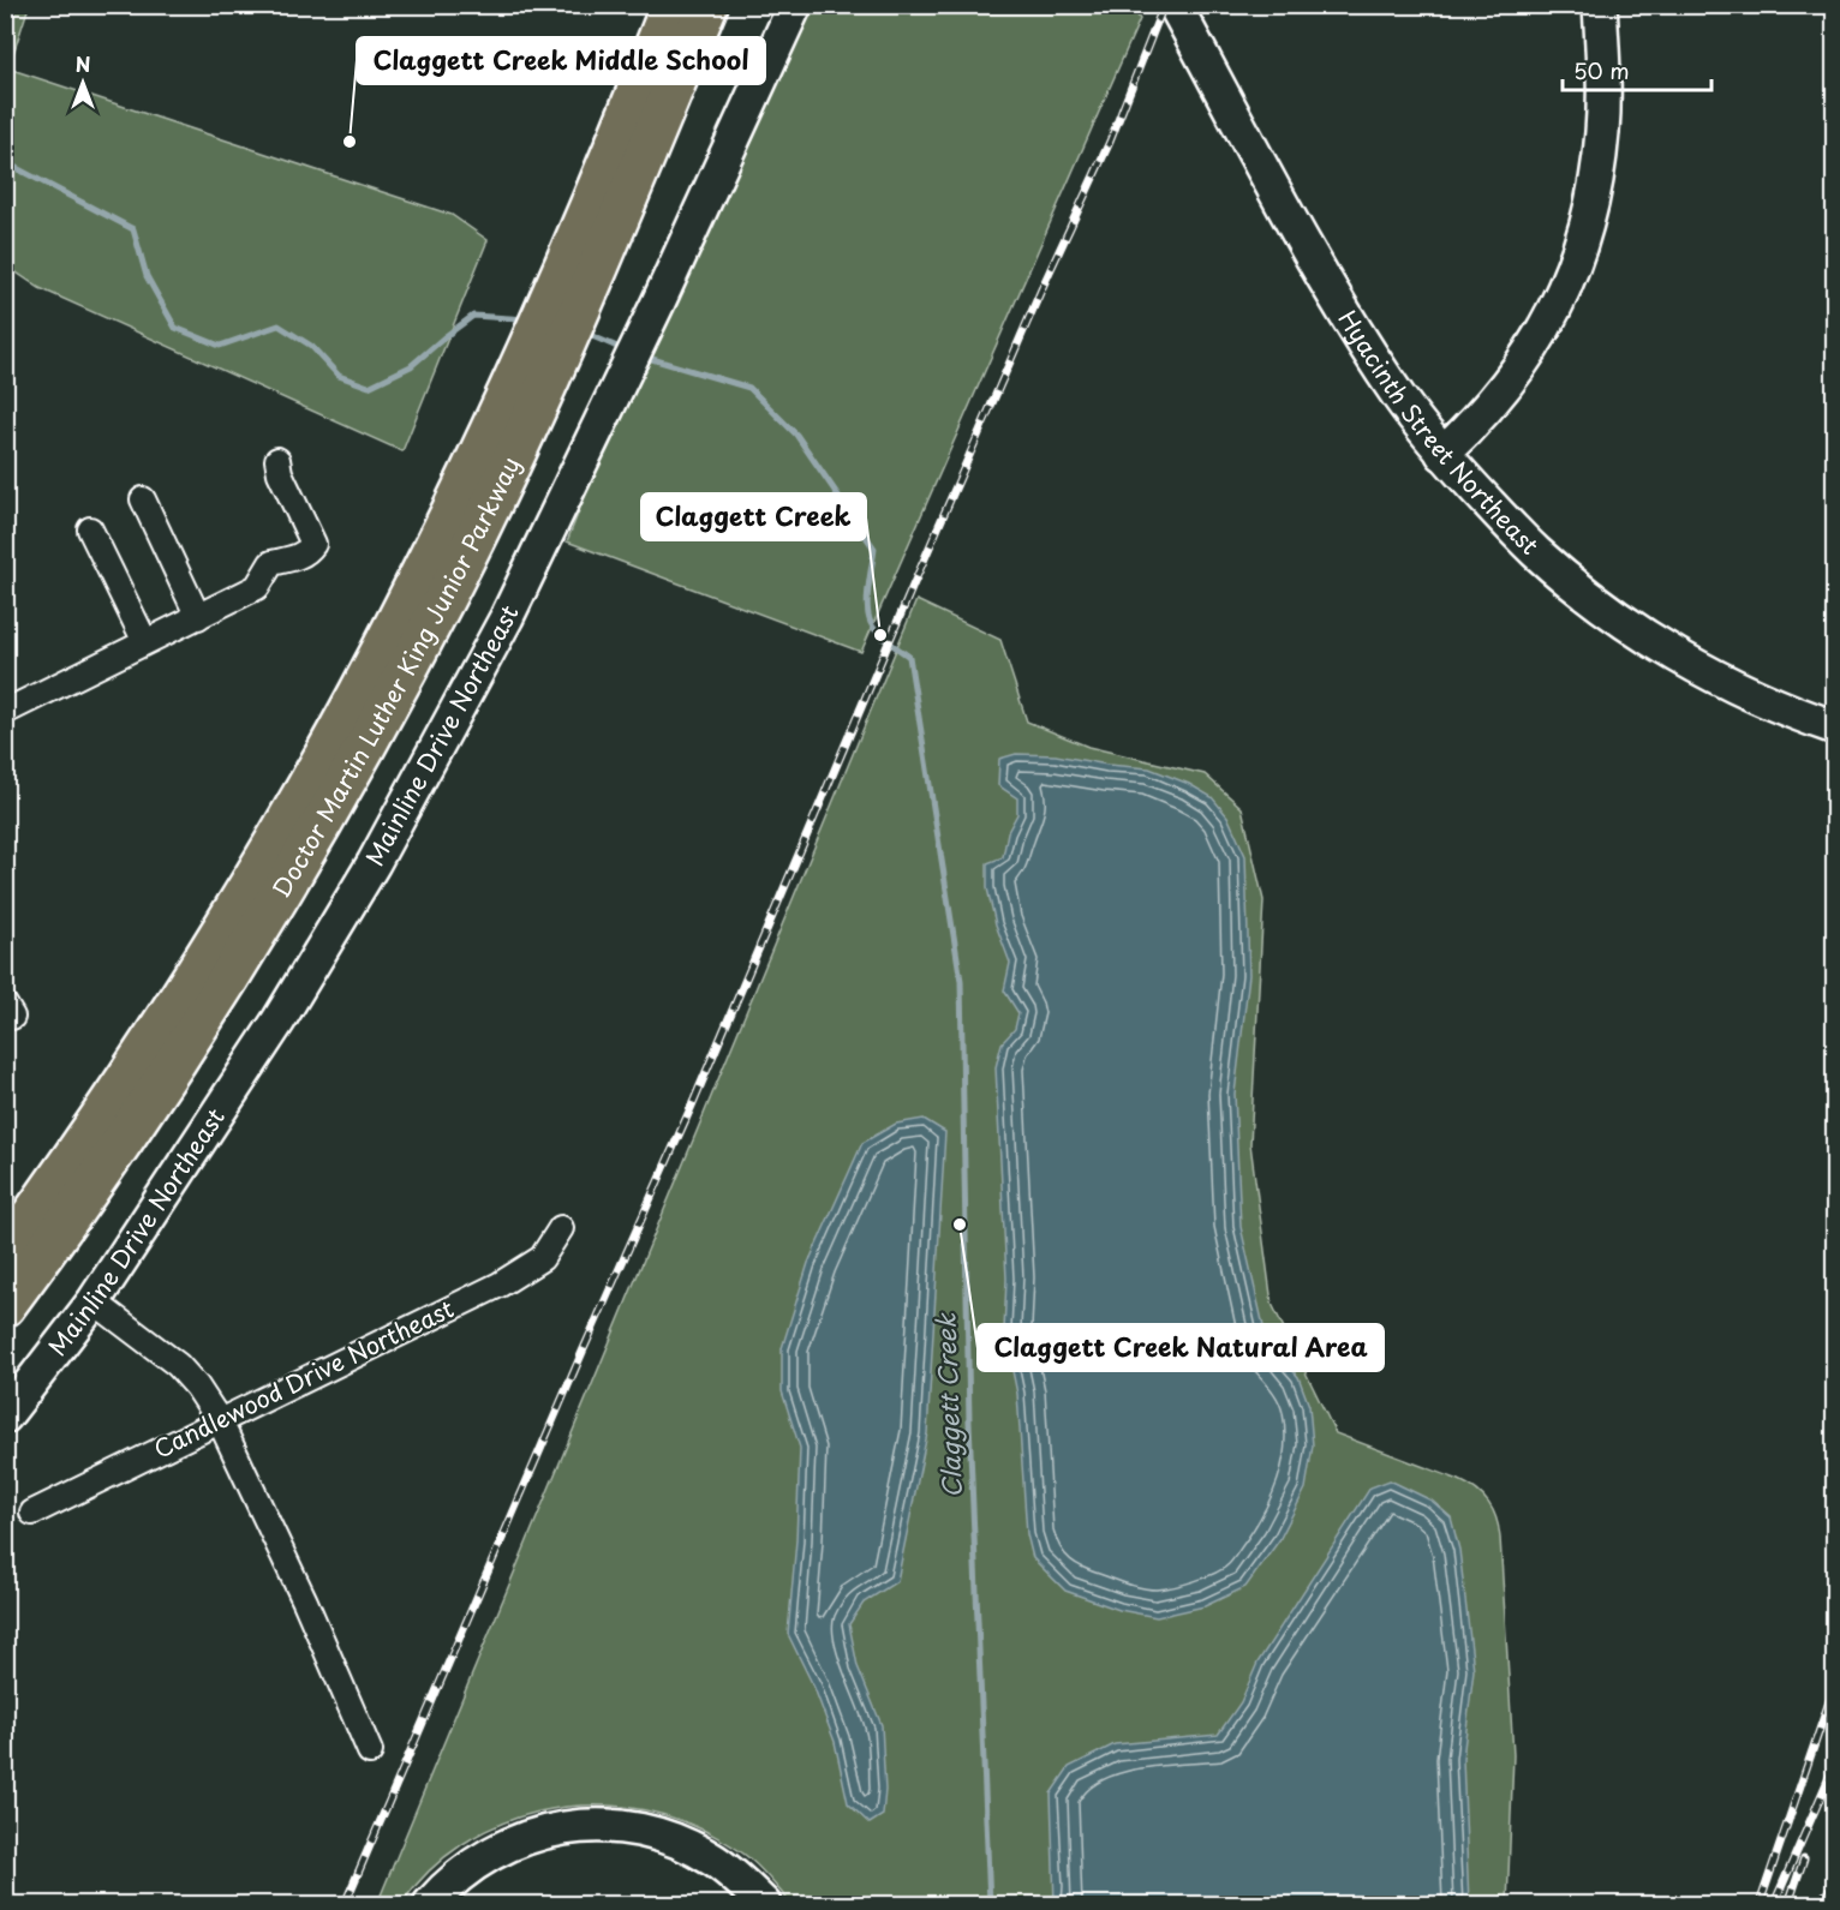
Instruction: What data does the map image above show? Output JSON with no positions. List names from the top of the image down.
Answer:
{
  "streets": {
    "highway": ["Doctor Martin Luther King Junior Parkway"],
    "street": ["Hyacinth Street Northeast", "Mainline Drive Northeast", "Candlewood Drive Northeast"]
  },
  "water": ["Claggett Creek"],
  "places": ["Claggett Creek Middle School", "Claggett Creek", "Claggett Creek Natural Area"],
  "scale_bar": "50 m",
  "north": "top"
}
